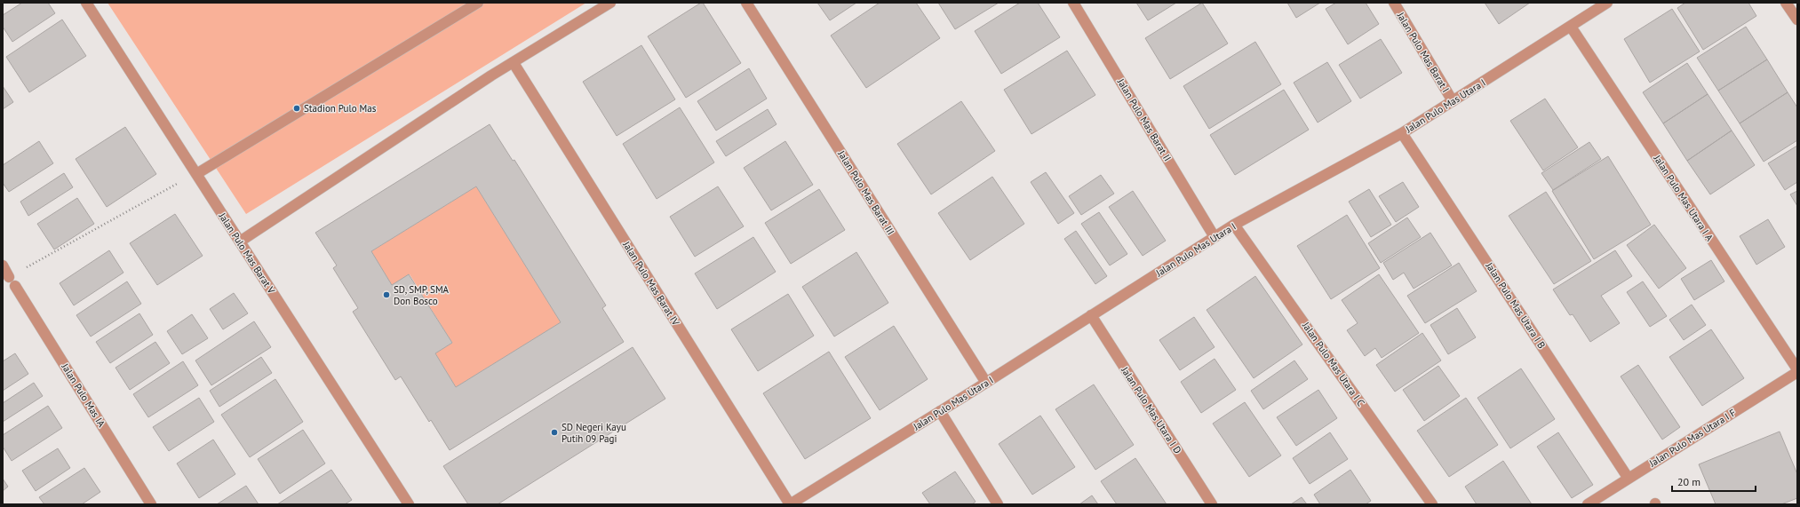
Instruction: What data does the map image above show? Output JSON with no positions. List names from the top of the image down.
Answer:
{
  "streets": {
    "street": [
      "Jalan Pulo Mas Barat I",
      "Jalan Pulo Mas Utara I",
      "Jalan Pulo Mas Barat II",
      "Jalan Pulo Mas Barat III",
      "Jalan Pulo Mas Utara I A",
      "Jalan Pulo Mas Barat V",
      "Jalan Pulo Mas Barat IV",
      "Jalan Pulo Mas Utara I B",
      "Jalan Pulo Mas Utara I C",
      "Jalan Pulo Mas IA",
      "Jalan Pulo Mas Utara I D",
      "Jalan Pulo Mas Utara I F"
    ]
  },
  "crossings": [
    ["Jalan Pulo Mas Barat I", "Jalan Pulo Mas Utara I"],
    ["Jalan Pulo Mas Utara I", "Jalan Pulo Mas Barat II"],
    ["Jalan Pulo Mas Utara I", "Jalan Pulo Mas Barat III"],
    ["Jalan Pulo Mas Utara I", "Jalan Pulo Mas Utara I A"],
    ["Jalan Pulo Mas Utara I", "Jalan Pulo Mas Barat IV"],
    ["Jalan Pulo Mas Utara I", "Jalan Pulo Mas Utara I B"],
    ["Jalan Pulo Mas Utara I", "Jalan Pulo Mas Utara I C"],
    ["Jalan Pulo Mas Utara I", "Jalan Pulo Mas Utara I D"],
    ["Jalan Pulo Mas Utara I A", "Jalan Pulo Mas Utara I F"],
    ["Jalan Pulo Mas Utara I B", "Jalan Pulo Mas Utara I F"]
  ],
  "places": ["Stadion Pulo Mas", "SD, SMP, SMA Don Bosco", "SD Negeri Kayu Putih 09 Pagi"],
  "scale_bar": "20 m"
}
